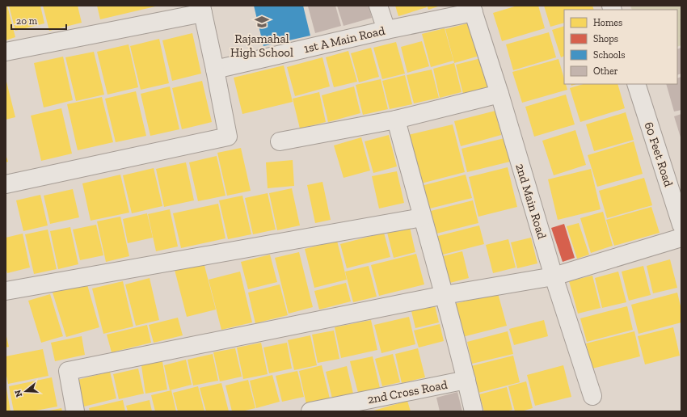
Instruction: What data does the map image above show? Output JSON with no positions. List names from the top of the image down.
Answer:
{
  "streets": {
    "street": [
      "1st A Main Road",
      "60 Feet Road",
      "2nd Main Road",
      "2nd Cross Road"
    ]
  },
  "crossings": [
    ["1st A Main Road", "2nd Main Road"]
  ],
  "places": {
    "school or university": ["Rajamahal High School"]
  },
  "legend": [
    "Homes",
    "Shops",
    "Schools",
    "Other"
  ],
  "scale_bar": "20 m",
  "north": "left"
}
